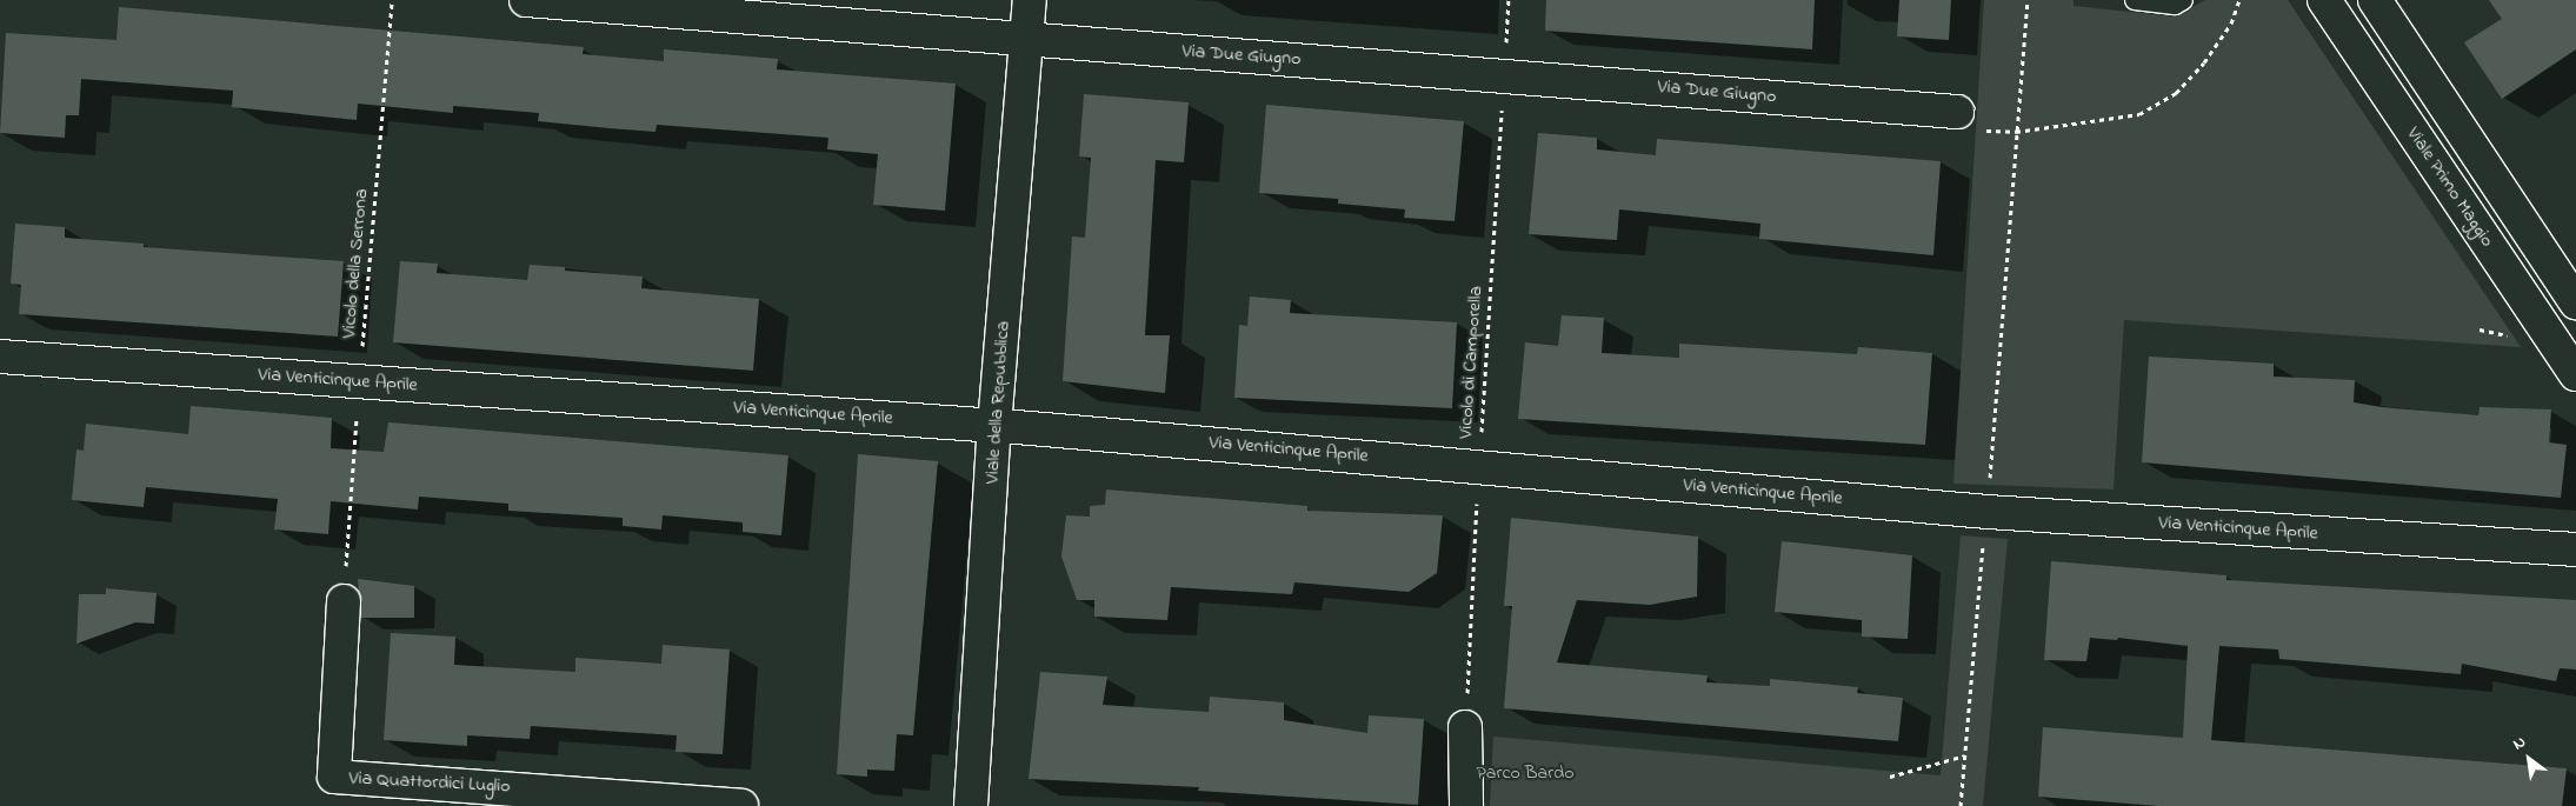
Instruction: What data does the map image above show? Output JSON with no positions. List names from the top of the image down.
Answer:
{
  "streets": {
    "street": [
      "Via Due Giugno",
      "Viale Primo Maggio",
      "Via Venticinque Aprile",
      "Viale della Repubblica",
      "Via Quattordici Luglio"
    ],
    "path": ["Vicolo della Serrona", "Vicolo di Camporella"]
  },
  "crossings": [
    ["Via Due Giugno", "Vicolo di Camporella"],
    ["Via Due Giugno", "Viale della Repubblica"],
    ["Vicolo della Serrona", "Via Venticinque Aprile"],
    ["Vicolo di Camporella", "Via Venticinque Aprile"],
    ["Via Venticinque Aprile", "Viale della Repubblica"]
  ],
  "parks": ["Parco Bardo"],
  "north": "top left"
}
